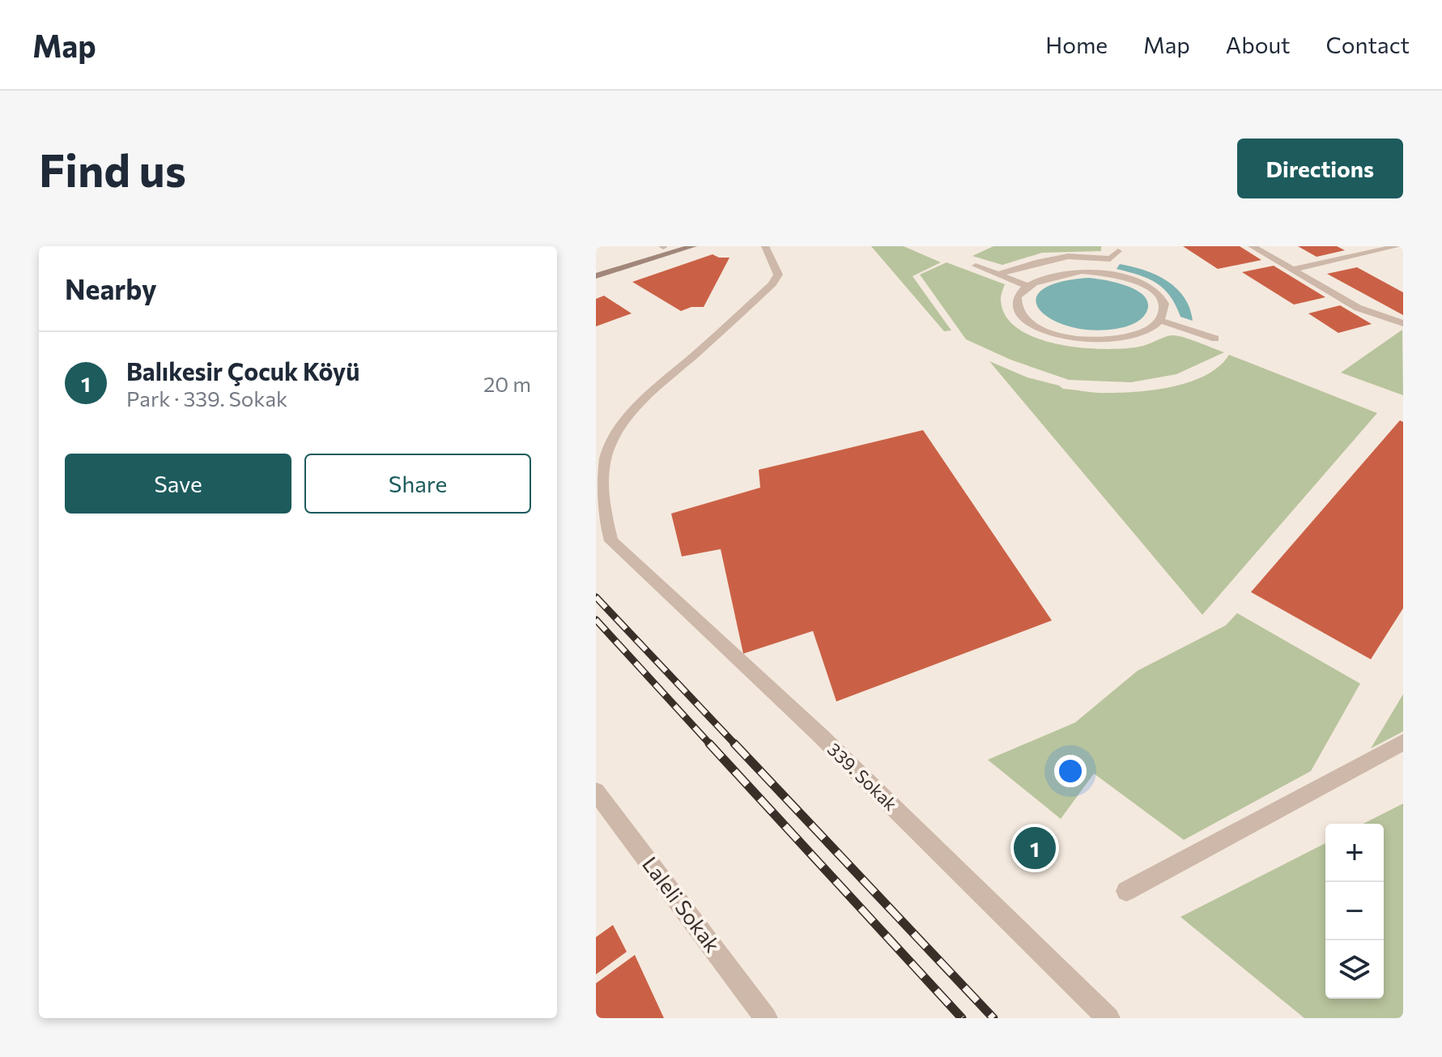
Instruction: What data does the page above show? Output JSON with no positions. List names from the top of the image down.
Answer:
{
  "streets": {
    "street": ["339. Sokak", "Laleli Sokak"]
  },
  "page": {
    "header": "Map",
    "nav": [
      "Home",
      "Map",
      "About",
      "Contact"
    ],
    "buttons": [
      "Directions",
      ["Save", "Share"]
    ],
    "title": "Find us",
    "heading": "Nearby",
    "list": [
      {
        "mark": "1",
        "name": "Balıkesir Çocuk Köyü",
        "note": "Park · 339. Sokak",
        "value": "20 m"
      }
    ],
    "map_buttons": ["+", "−"],
    "pins": "1"
  }
}
